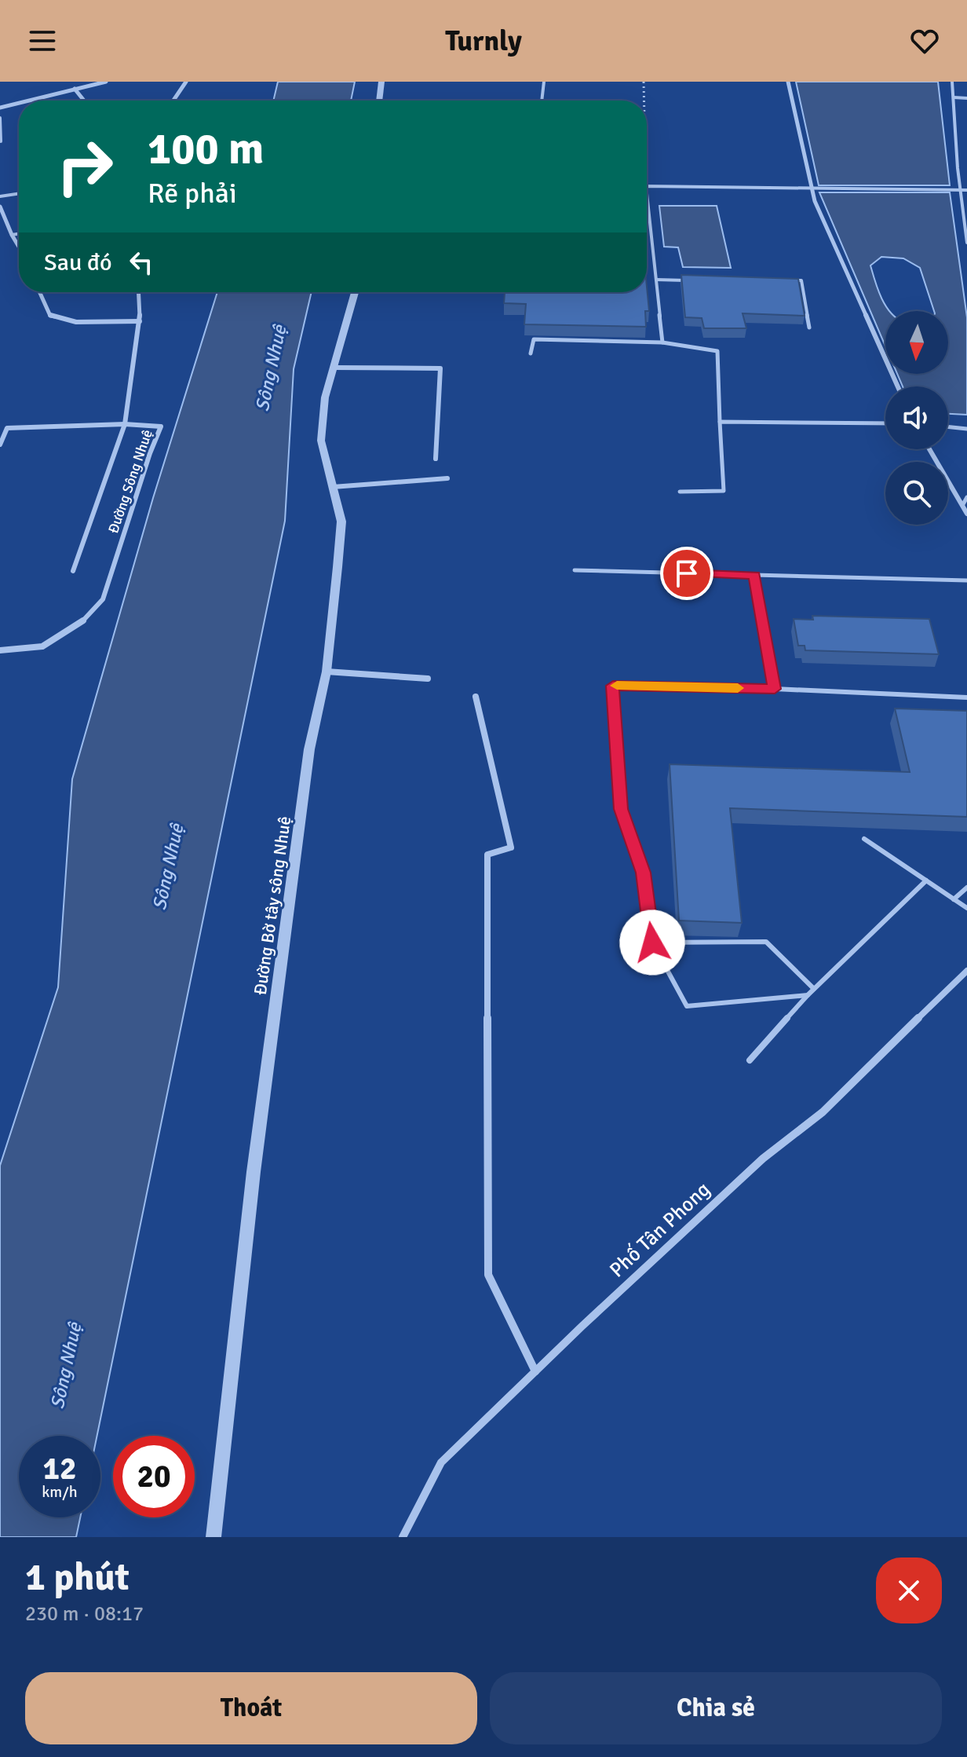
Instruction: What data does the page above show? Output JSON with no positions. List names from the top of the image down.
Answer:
{
  "streets": {
    "street": ["Đường Sông Nhuệ", "Đường Bờ tây sông Nhuệ", "Phố Tân Phong"]
  },
  "water": ["Sông Nhuệ"],
  "north": "bottom",
  "page": {
    "header": "Turnly",
    "turn": ["100 m", "Rẽ phải"],
    "then": "Sau đó",
    "speed": "12 km/h",
    "limit": "20",
    "heading": ["1 phút", "230 m · 08:17"],
    "buttons": ["Thoát", "Chia sẻ"]
  }
}
